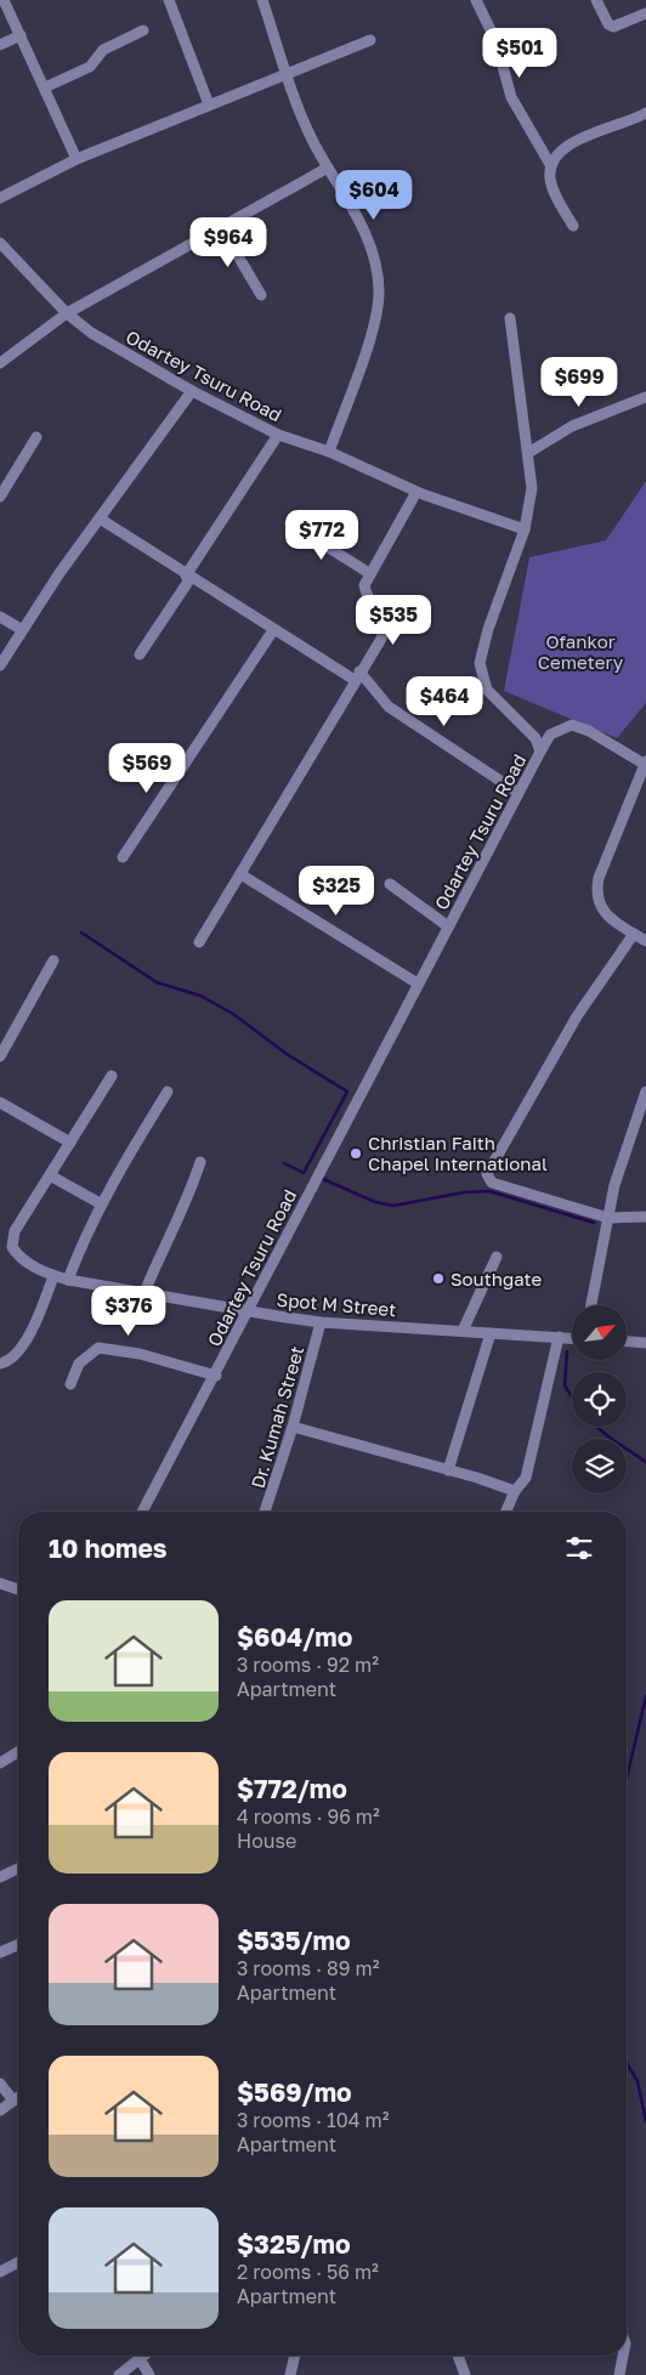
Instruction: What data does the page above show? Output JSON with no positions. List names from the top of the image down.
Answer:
{
  "streets": {
    "street": ["Odartey Tsuru Road", "Spot M Street", "Dr. Kumah Street"]
  },
  "crossings": [
    ["Odartey Tsuru Road", "Spot M Street"],
    ["Spot M Street", "Dr. Kumah Street"]
  ],
  "parks": ["Ofankor Cemetery"],
  "places": ["Christian Faith Chapel International", "Southgate"],
  "north": "top right",
  "page": {
    "price": [
      "$501",
      "$604",
      "$964",
      "$699",
      "$772",
      "$535",
      "$464",
      "$569",
      "$325",
      "$376"
    ],
    "heading": "10 homes",
    "list": [
      {
        "name": "$604/mo",
        "note": "3 rooms · 92 m² · Apartment"
      },
      {
        "name": "$772/mo",
        "note": "4 rooms · 96 m² · House"
      },
      {
        "name": "$535/mo",
        "note": "3 rooms · 89 m² · Apartment"
      },
      {
        "name": "$569/mo",
        "note": "3 rooms · 104 m² · Apartment"
      },
      {
        "name": "$325/mo",
        "note": "2 rooms · 56 m² · Apartment"
      }
    ]
  }
}
